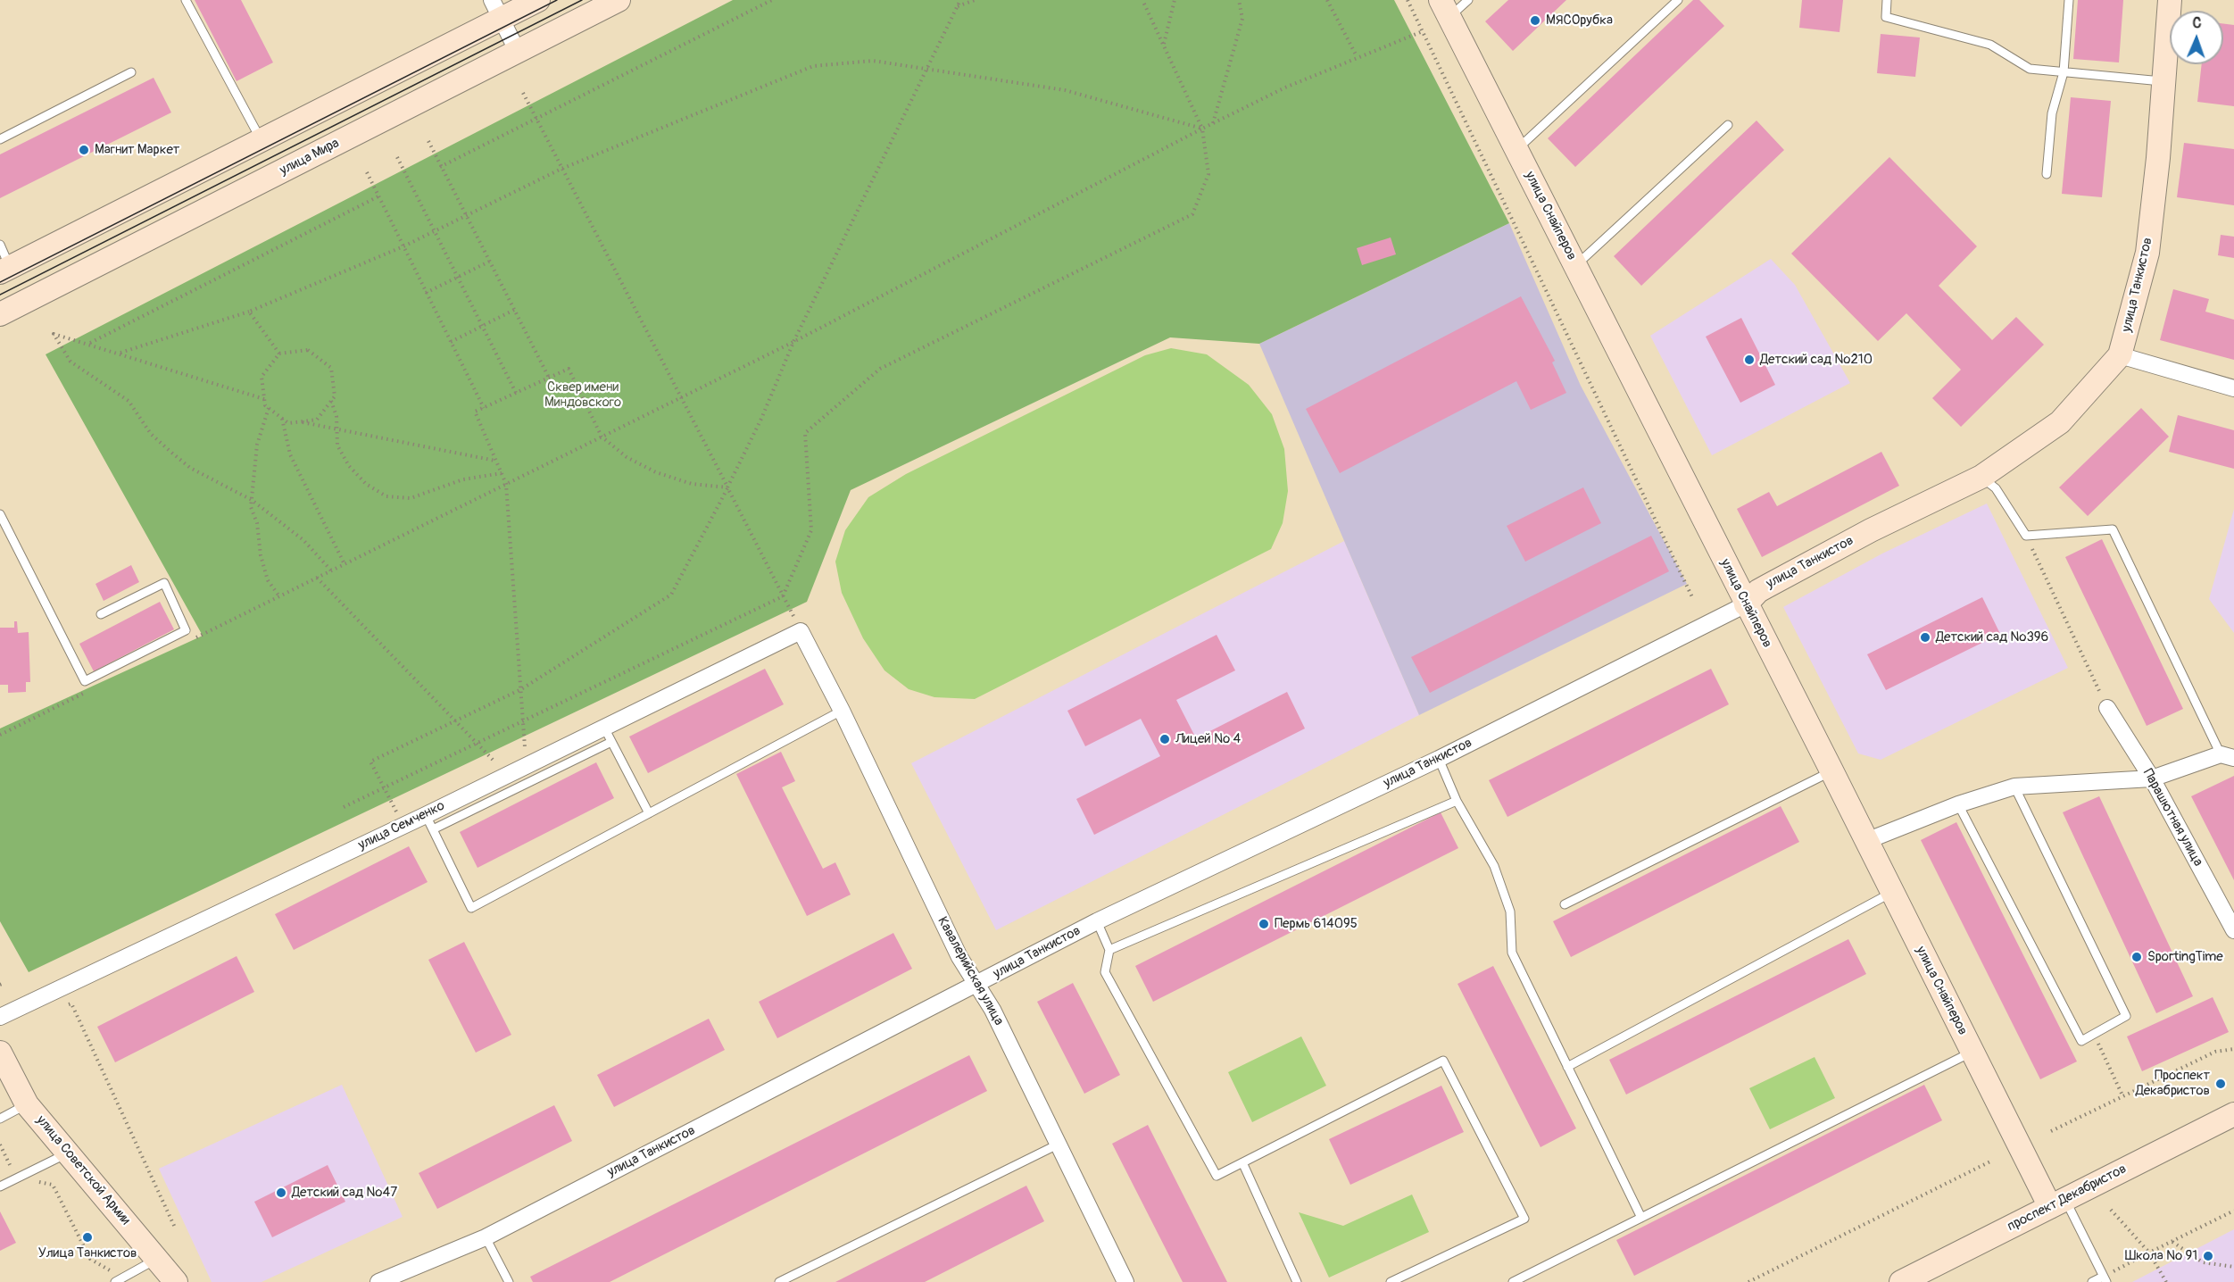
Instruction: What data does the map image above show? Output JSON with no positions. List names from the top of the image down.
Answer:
{
  "streets": {
    "street": [
      "улица Мира",
      "улица Снайперов",
      "улица Танкистов",
      "Парашютная улица",
      "улица Семченко",
      "Кавалерийская улица",
      "улица Советской Армии",
      "проспект Декабристов"
    ]
  },
  "crossings": [
    ["улица Снайперов", "улица Танкистов"],
    ["улица Снайперов", "проспект Декабристов"],
    ["улица Танкистов", "Кавалерийская улица"],
    ["улица Семченко", "Кавалерийская улица"]
  ],
  "parks": ["Сквер имени Миндовского"],
  "places": [
    "МЯСОрубка",
    "Магнит Маркет",
    "Детский сад №210",
    "Детский сад №396",
    "Лицей № 4",
    "Пермь 614095",
    "SportingTime",
    "Проспект Декабристов",
    "Детский сад №47",
    "Улица Танкистов",
    "Школа № 91"
  ],
  "north": "top"
}
